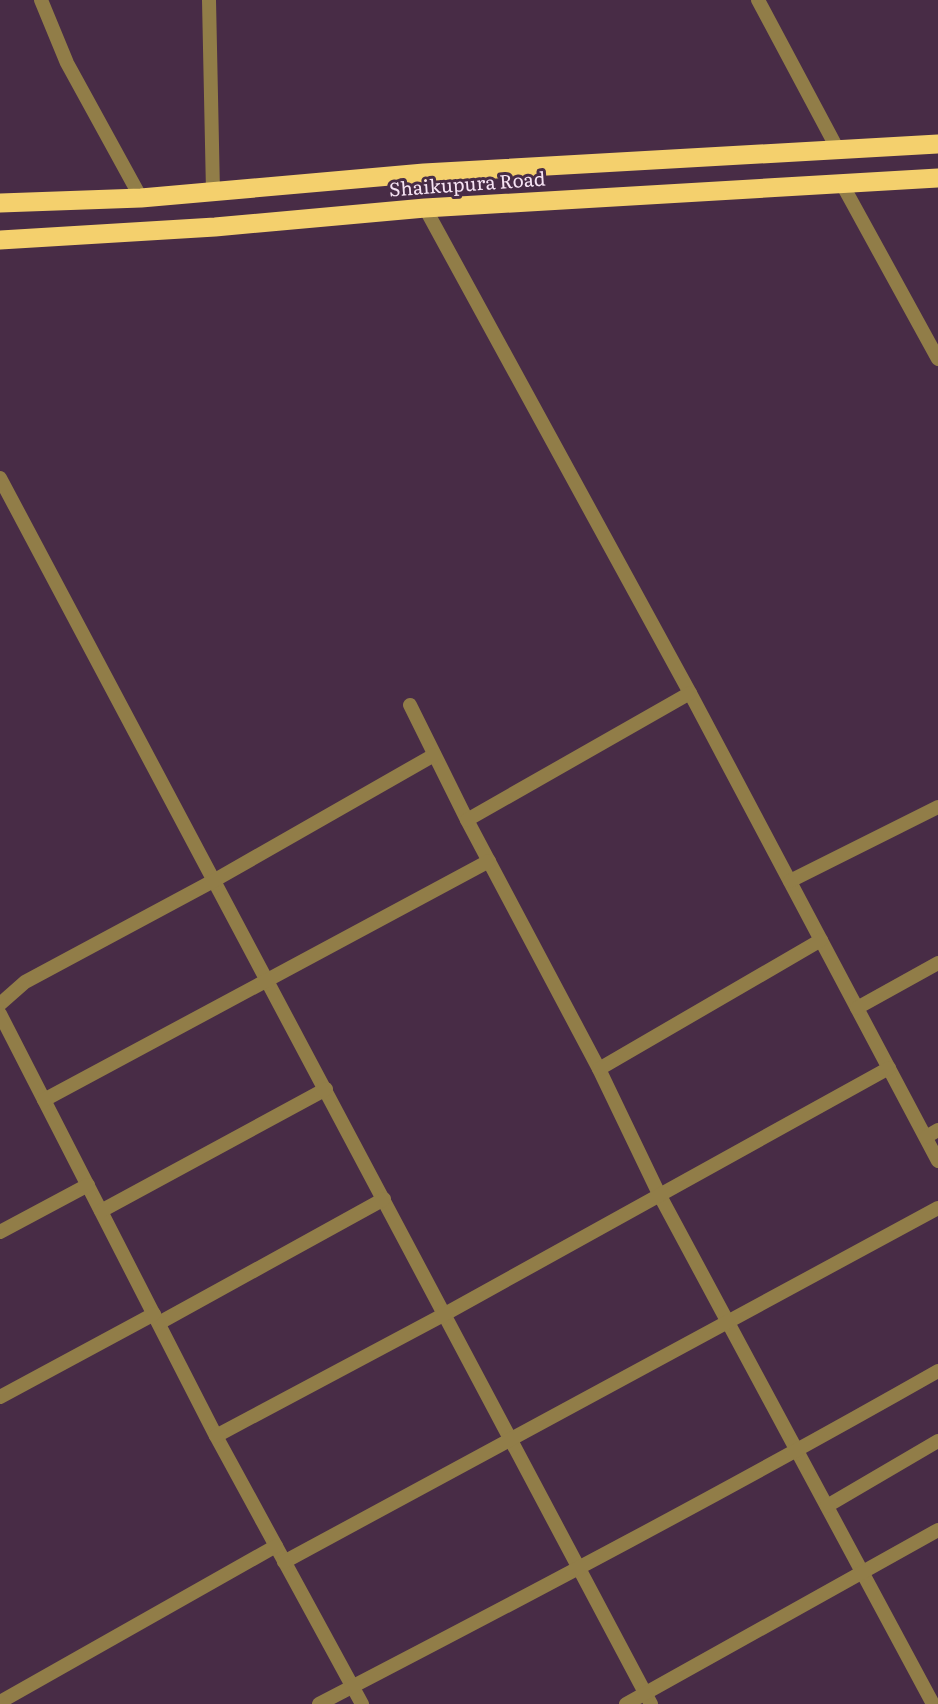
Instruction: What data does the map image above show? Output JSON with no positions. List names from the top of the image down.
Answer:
{
  "streets": {
    "highway": ["Shaikupura Road"]
  }
}
